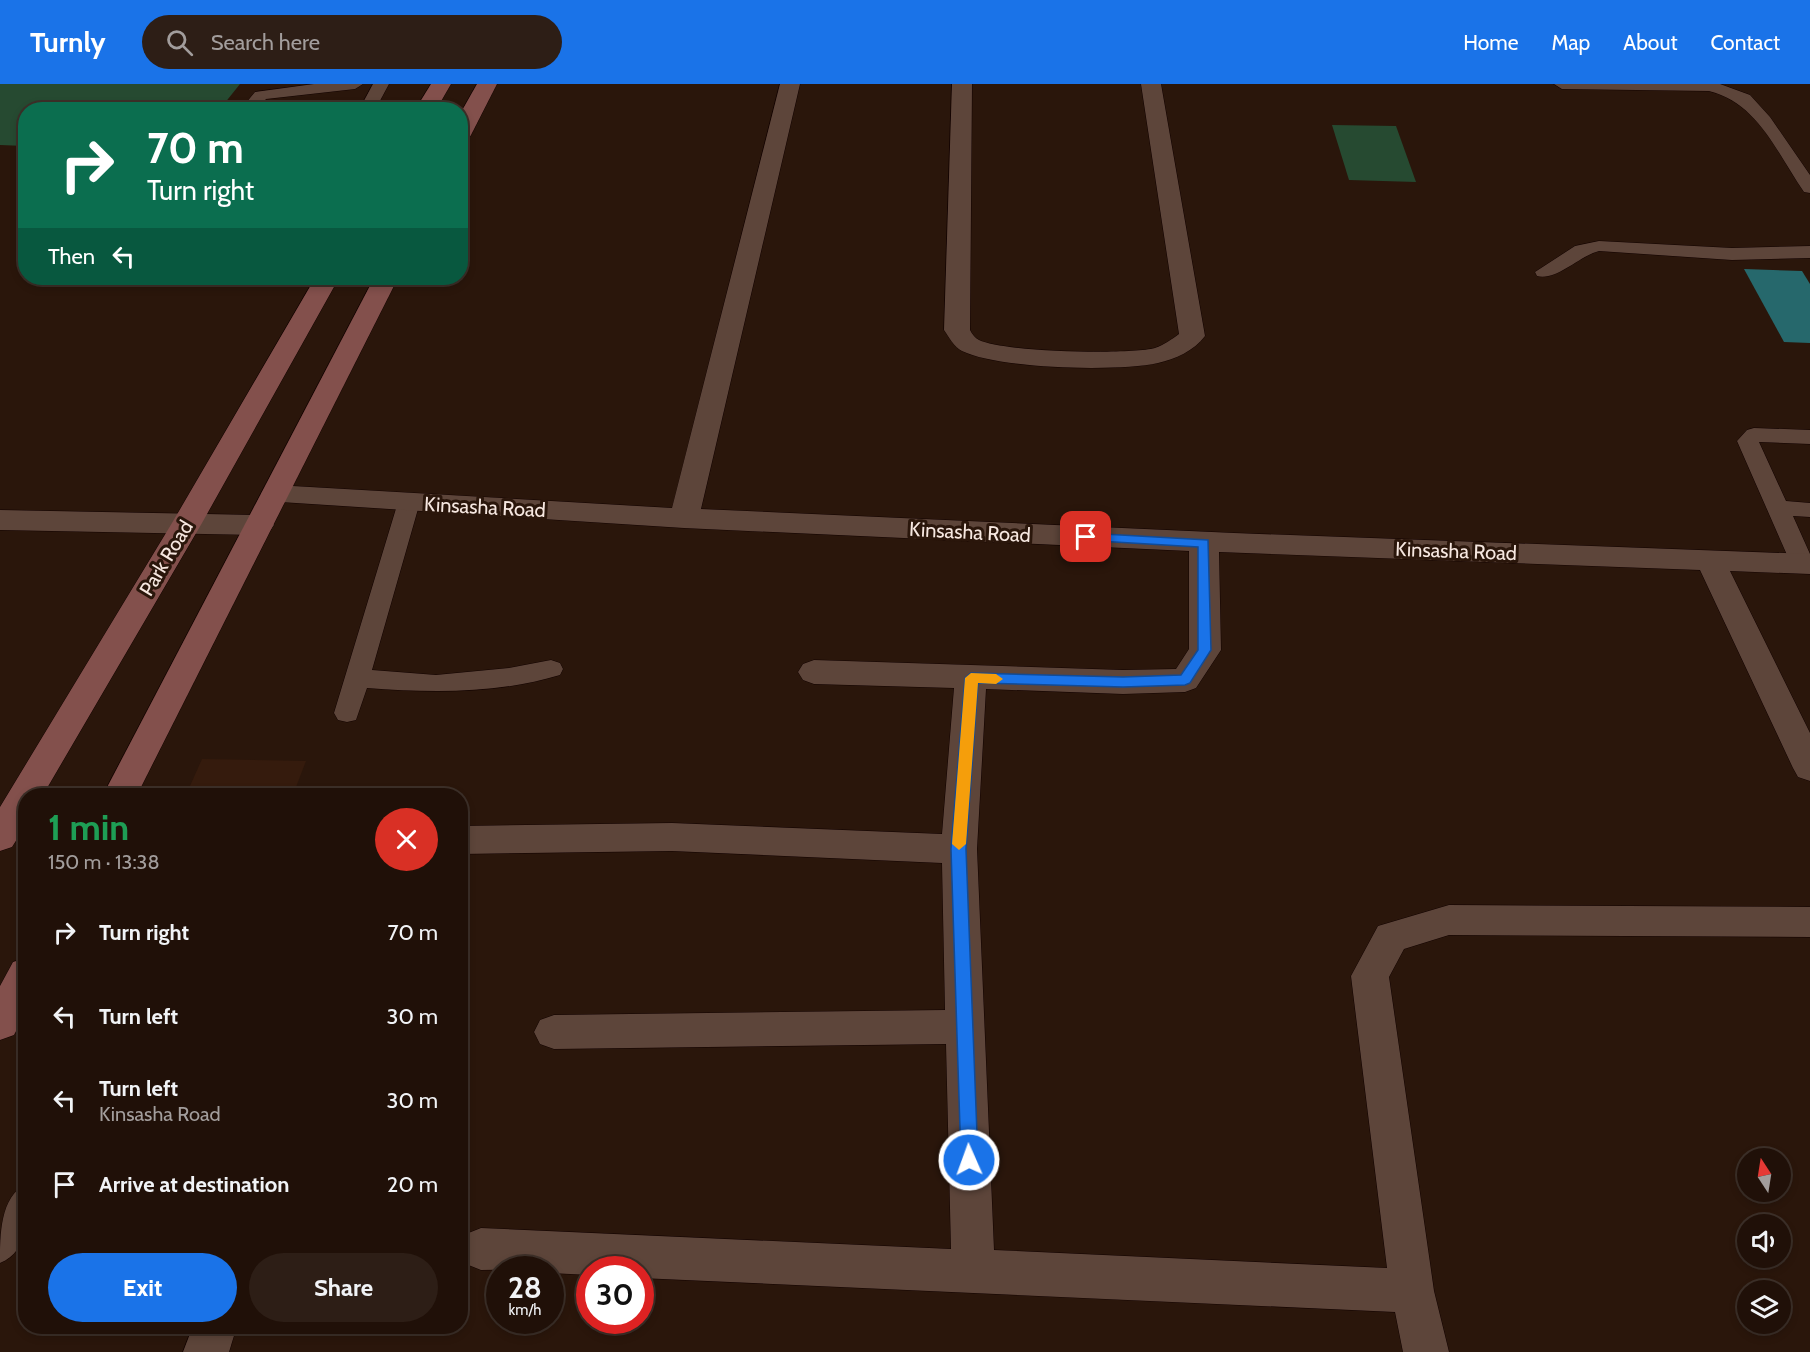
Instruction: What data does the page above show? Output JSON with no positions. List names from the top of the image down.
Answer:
{
  "streets": {
    "main road": ["Park Road"],
    "street": ["Kinsasha Road"]
  },
  "north": "top",
  "page": {
    "header": "Turnly",
    "search": "Search here",
    "nav": [
      "Home",
      "Map",
      "About",
      "Contact"
    ],
    "turn": ["70 m", "Turn right"],
    "then": "Then",
    "heading": ["1 min", "150 m · 13:38"],
    "list": [
      {
        "name": "Turn right",
        "value": "70 m"
      },
      {
        "name": "Turn left",
        "value": "30 m"
      },
      {
        "name": "Turn left",
        "note": "Kinsasha Road",
        "value": "30 m"
      },
      {
        "name": "Arrive at destination",
        "value": "20 m"
      }
    ],
    "buttons": ["Exit", "Share"],
    "speed": "28 km/h",
    "limit": "30"
  }
}
